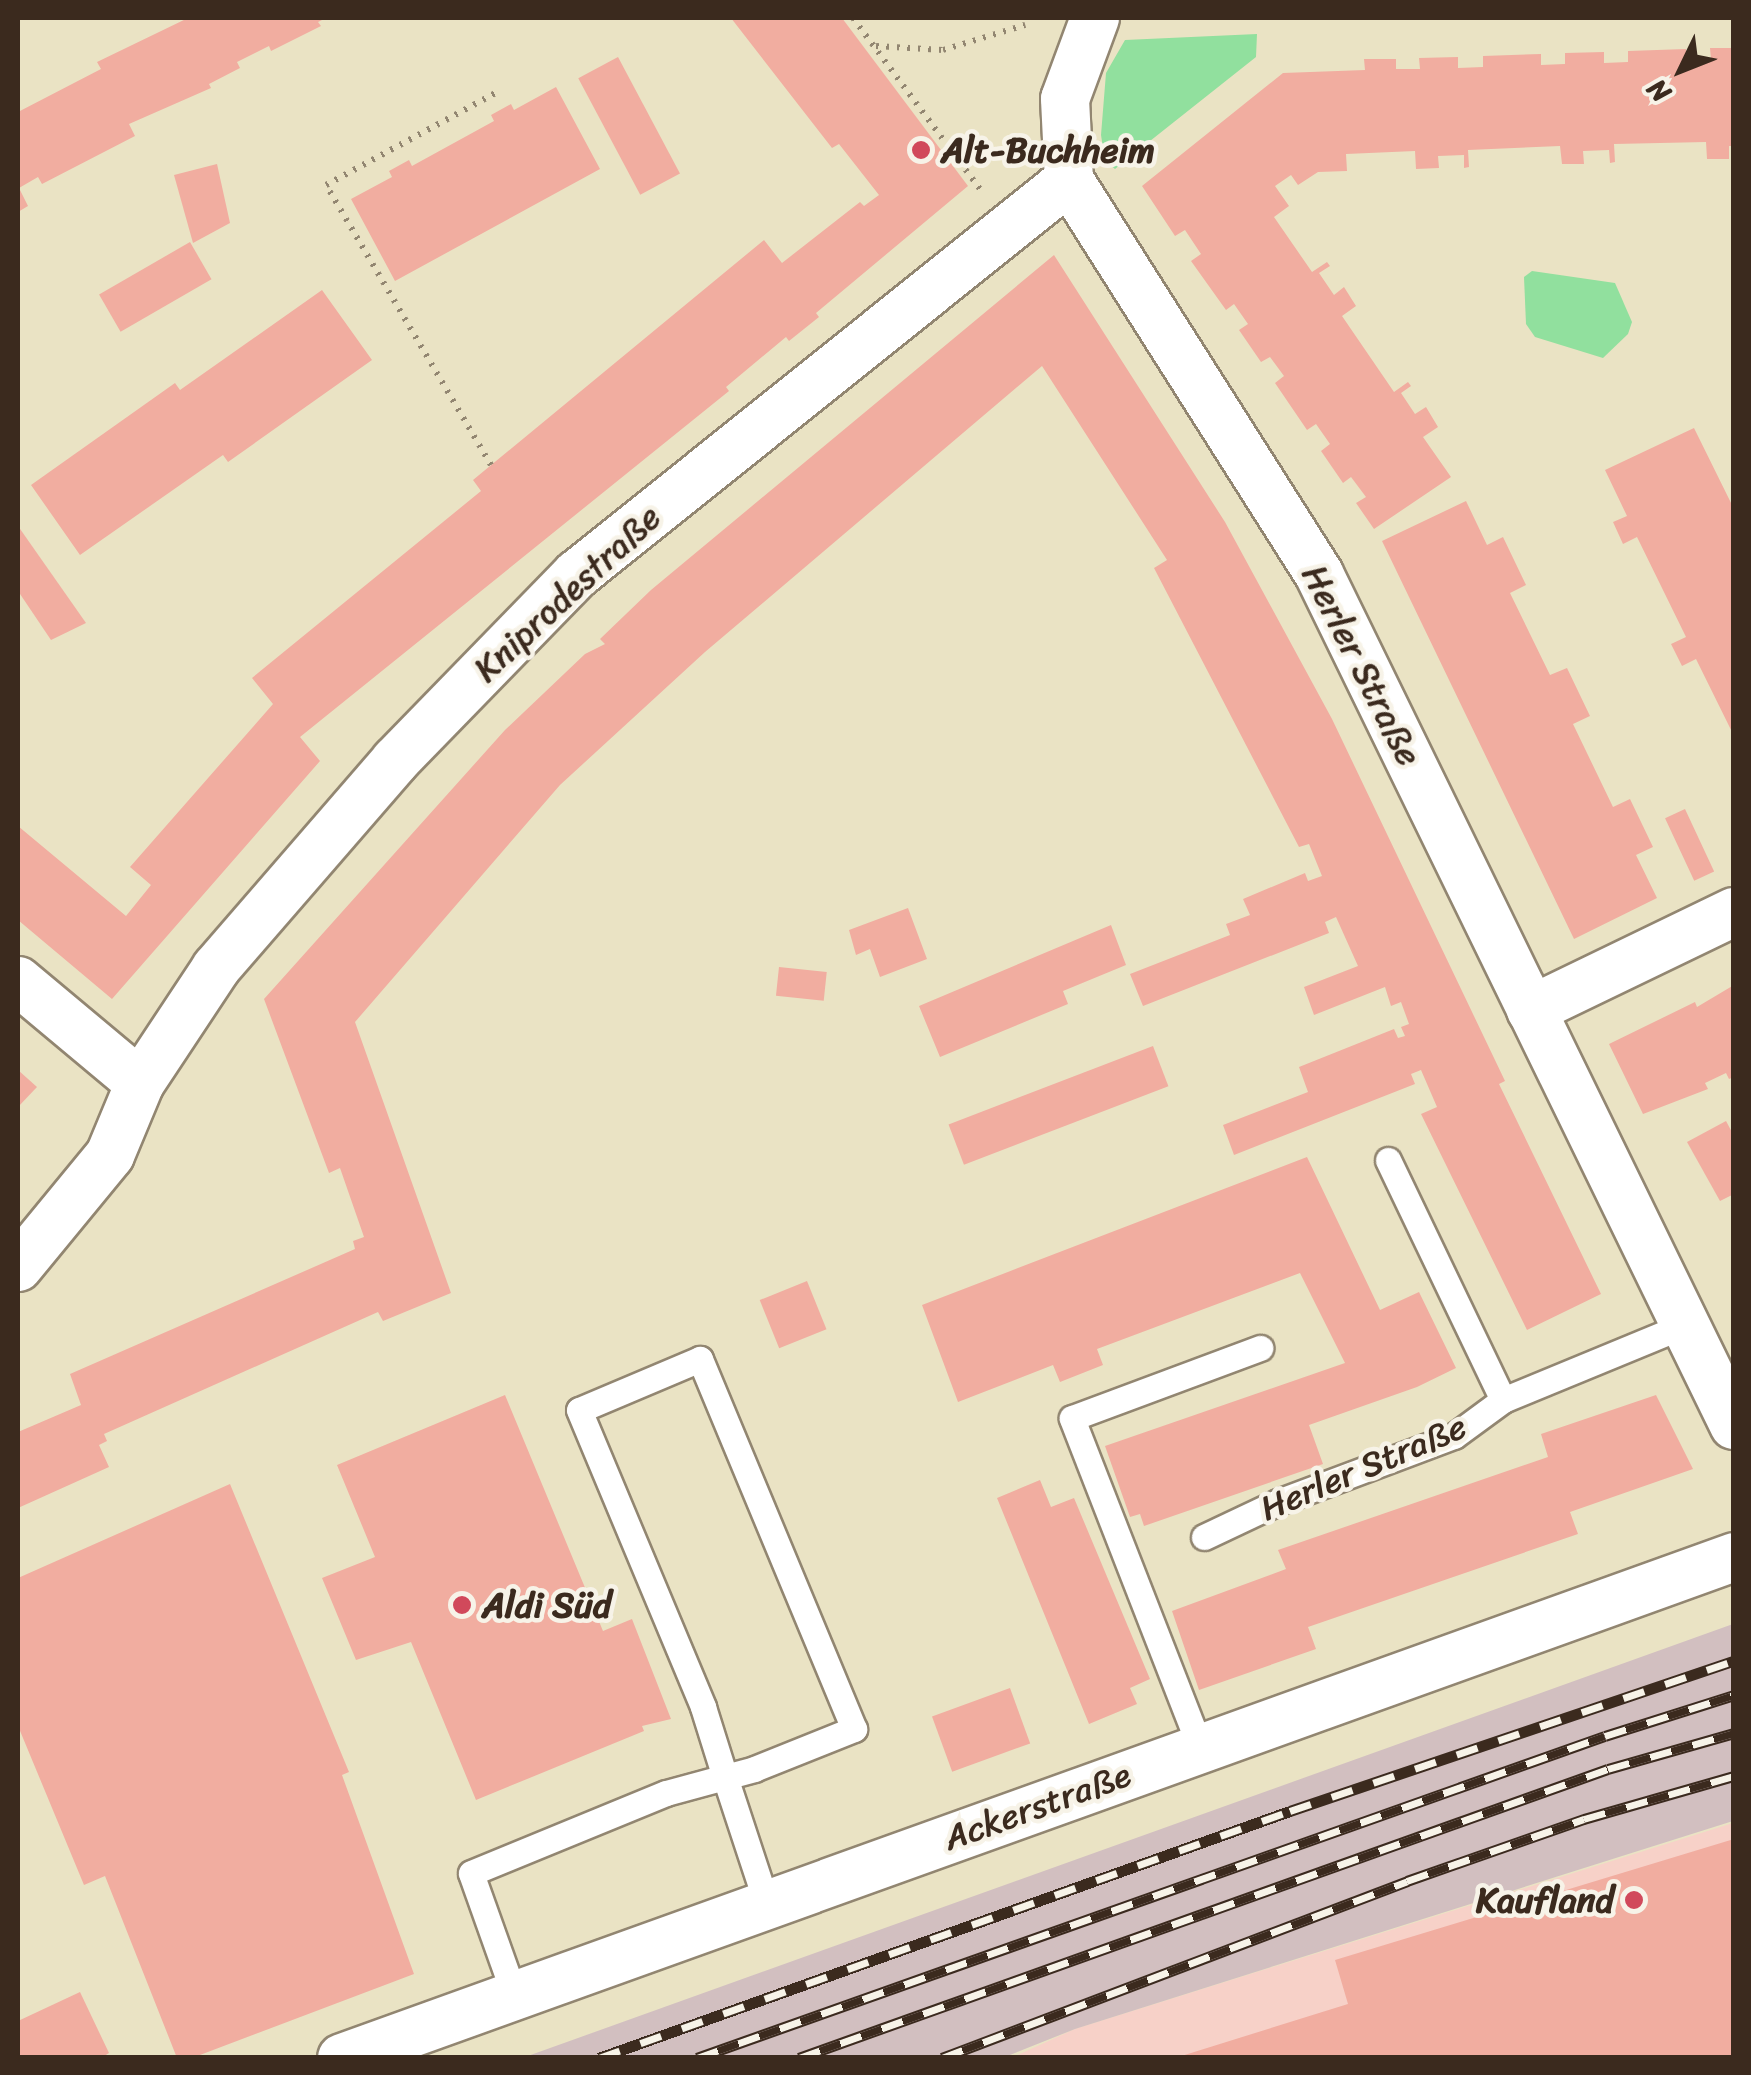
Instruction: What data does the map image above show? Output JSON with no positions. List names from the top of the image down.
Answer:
{
  "streets": {
    "street": ["Kniprodestraße", "Herler Straße", "Ackerstraße"]
  },
  "crossings": [
    ["Kniprodestraße", "Herler Straße"]
  ],
  "places": ["Alt-Buchheim", "Aldi Süd", "Kaufland"],
  "north": "bottom left"
}
